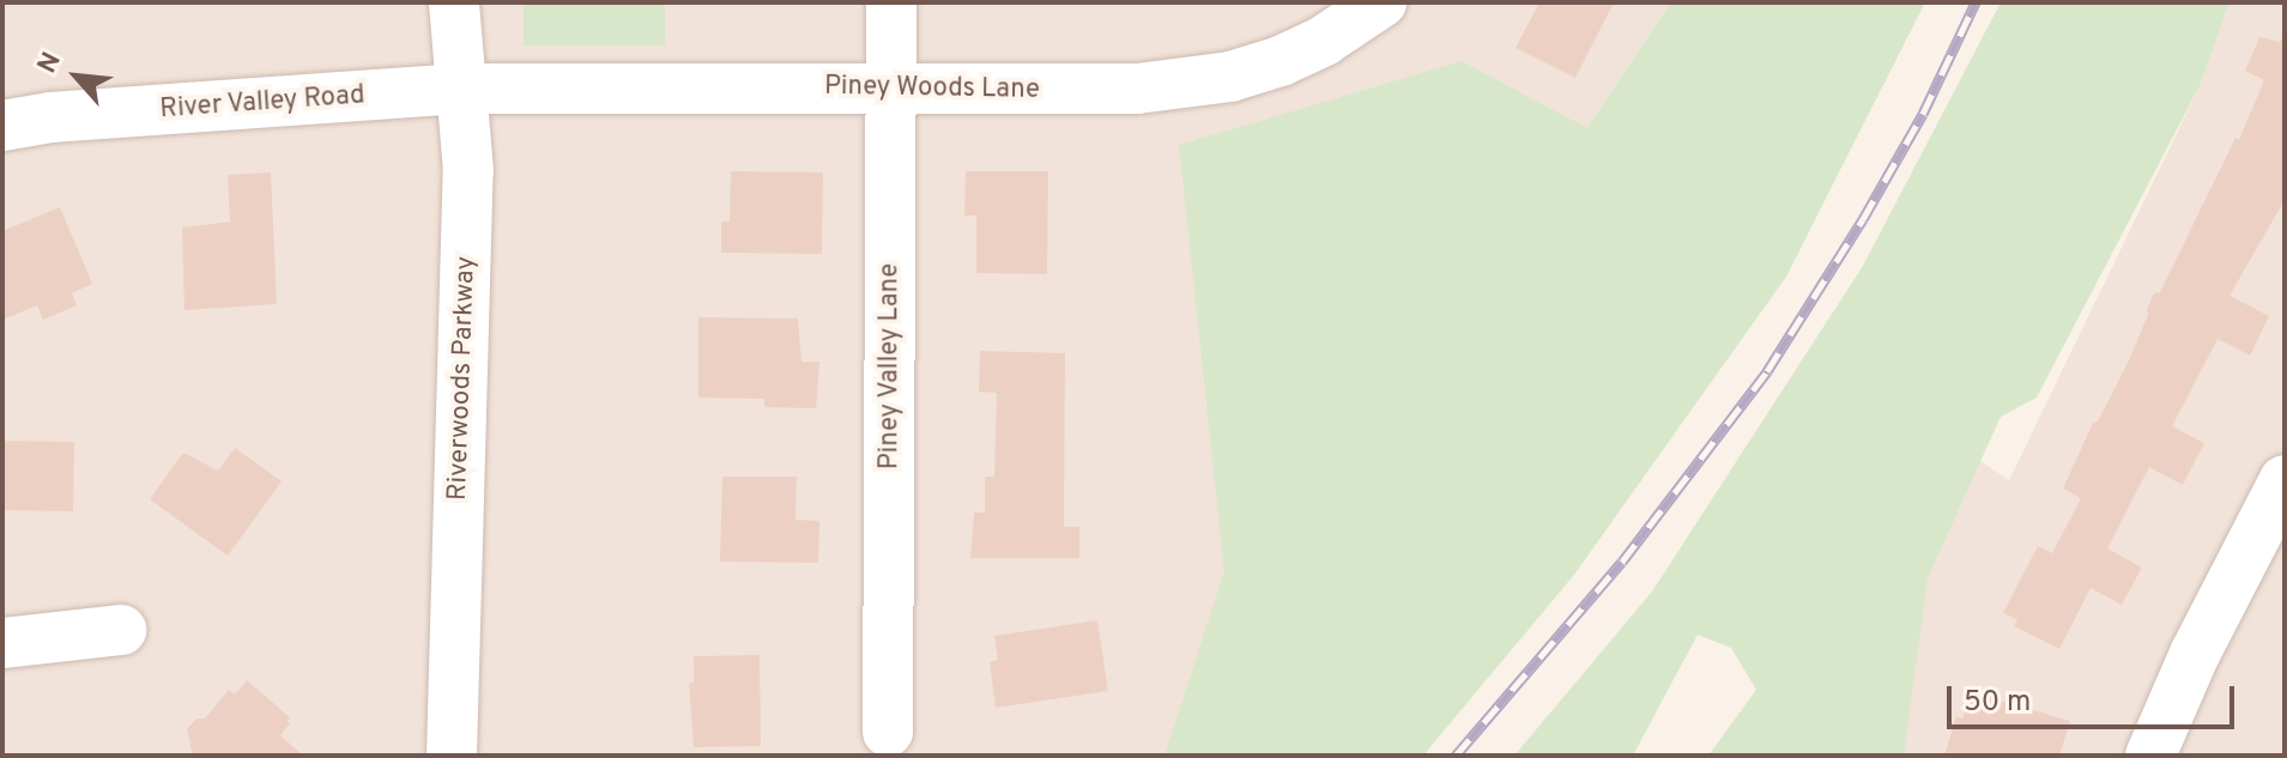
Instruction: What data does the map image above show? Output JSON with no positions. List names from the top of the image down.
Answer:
{
  "streets": {
    "street": [
      "Piney Woods Lane",
      "River Valley Road",
      "Piney Valley Lane",
      "Riverwoods Parkway"
    ]
  },
  "crossings": [
    ["Piney Woods Lane", "River Valley Road"],
    ["Piney Woods Lane", "Piney Valley Lane"],
    ["Piney Woods Lane", "Riverwoods Parkway"],
    ["River Valley Road", "Riverwoods Parkway"]
  ],
  "scale_bar": "50 m",
  "north": "top left"
}
